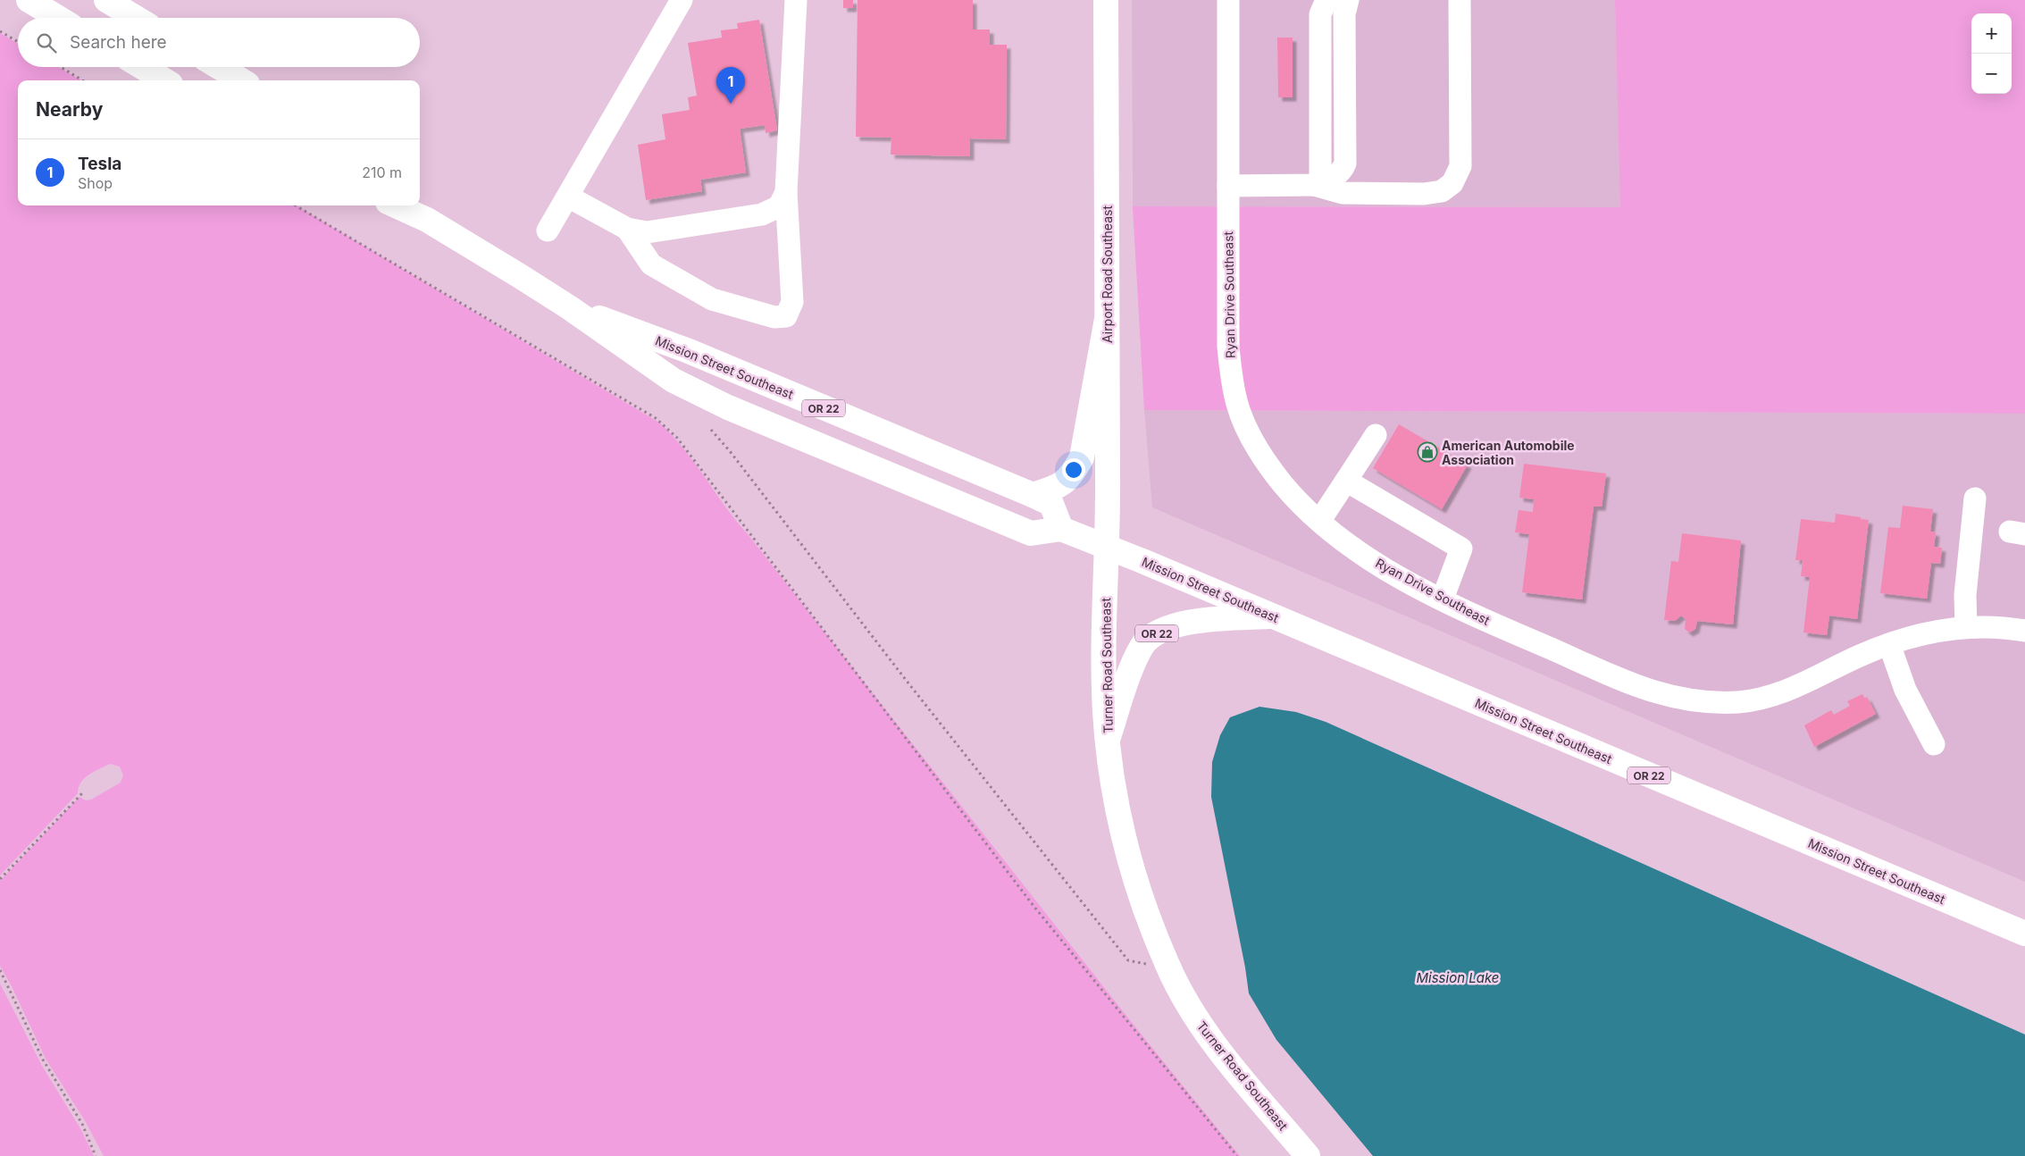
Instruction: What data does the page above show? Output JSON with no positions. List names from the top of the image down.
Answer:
{
  "streets": {
    "main road": [
      "Airport Road Southeast",
      "Mission Street Southeast",
      "OR 22",
      "Turner Road Southeast"
    ],
    "street": ["Ryan Drive Southeast"]
  },
  "crossings": [
    ["Airport Road Southeast", "Mission Street Southeast"],
    ["Airport Road Southeast", "Turner Road Southeast"],
    ["Mission Street Southeast", "OR 22"],
    ["Mission Street Southeast", "Turner Road Southeast"],
    ["OR 22", "Turner Road Southeast"]
  ],
  "water": ["Mission Lake"],
  "places": {
    "shop": ["American Automobile Association"]
  },
  "page": {
    "map_buttons": ["+", "−"],
    "search": "Search here",
    "pins": "1",
    "heading": "Nearby",
    "list": [
      {
        "mark": "1",
        "name": "Tesla",
        "note": "Shop",
        "value": "210 m"
      }
    ]
  }
}
